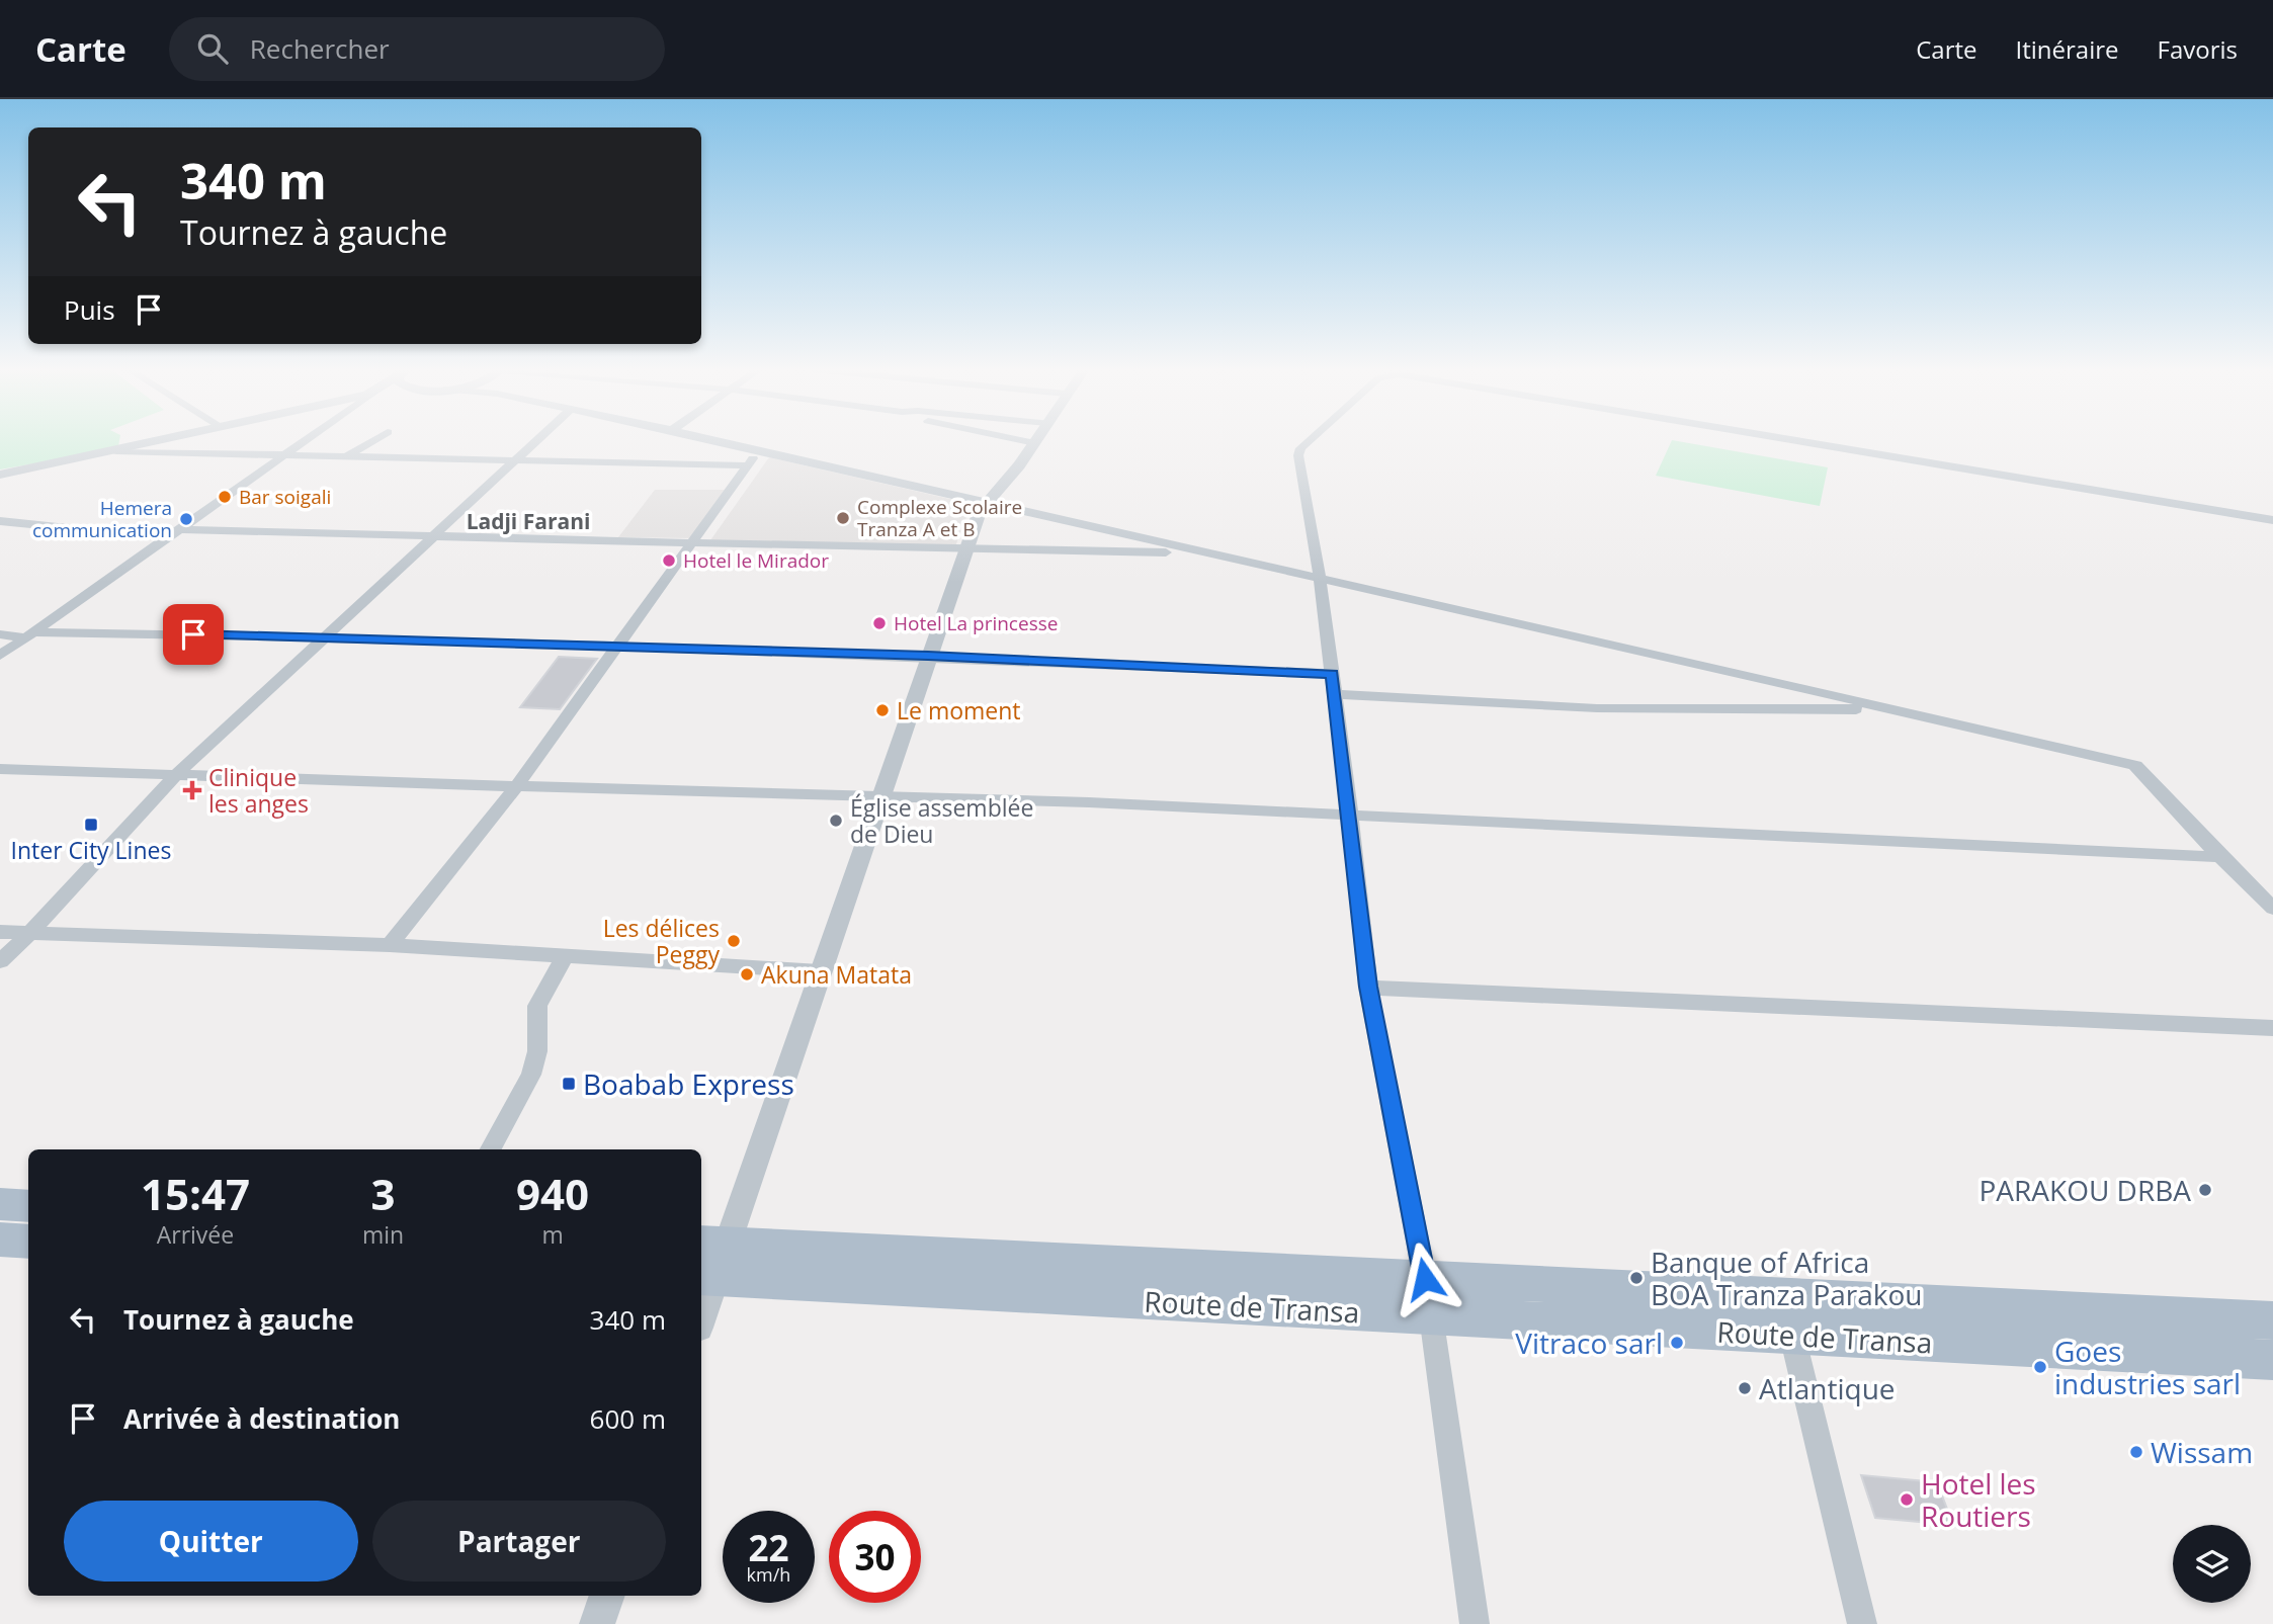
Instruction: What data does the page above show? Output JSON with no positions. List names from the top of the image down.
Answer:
{
  "streets": {
    "main road": ["Route de Transa"]
  },
  "districts": ["Ladji Farani"],
  "places": {
    "other": [
      "Bar soigali",
      "Complexe Scolaire Tranza A et B",
      "Hemera communication",
      "Hotel le Mirador",
      "Hotel La princesse",
      "Le moment",
      "Église assemblée de Dieu",
      "Les délices Peggy",
      "Akuna Matata",
      "PARAKOU DRBA",
      "Banque of Africa BOA Tranza Parakou",
      "Vitraco sarl",
      "Goes industries sarl",
      "Atlantique",
      "Wissam",
      "Hotel les Routiers"
    ],
    "health": ["Clinique les anges"],
    "transit": ["Inter City Lines", "Boabab Express"]
  },
  "page": {
    "header": "Carte",
    "search": "Rechercher",
    "nav": ["Carte", "Itinéraire", "Favoris"],
    "turn": ["340 m", "Tournez à gauche"],
    "then": "Puis",
    "eta": [
      "15:47",
      "Arrivée",
      "3",
      "min",
      "940",
      "m"
    ],
    "list": [
      {
        "name": "Tournez à gauche",
        "value": "340 m"
      },
      {
        "name": "Arrivée à destination",
        "value": "600 m"
      }
    ],
    "buttons": ["Quitter", "Partager"],
    "speed": "22 km/h",
    "limit": "30"
  }
}
